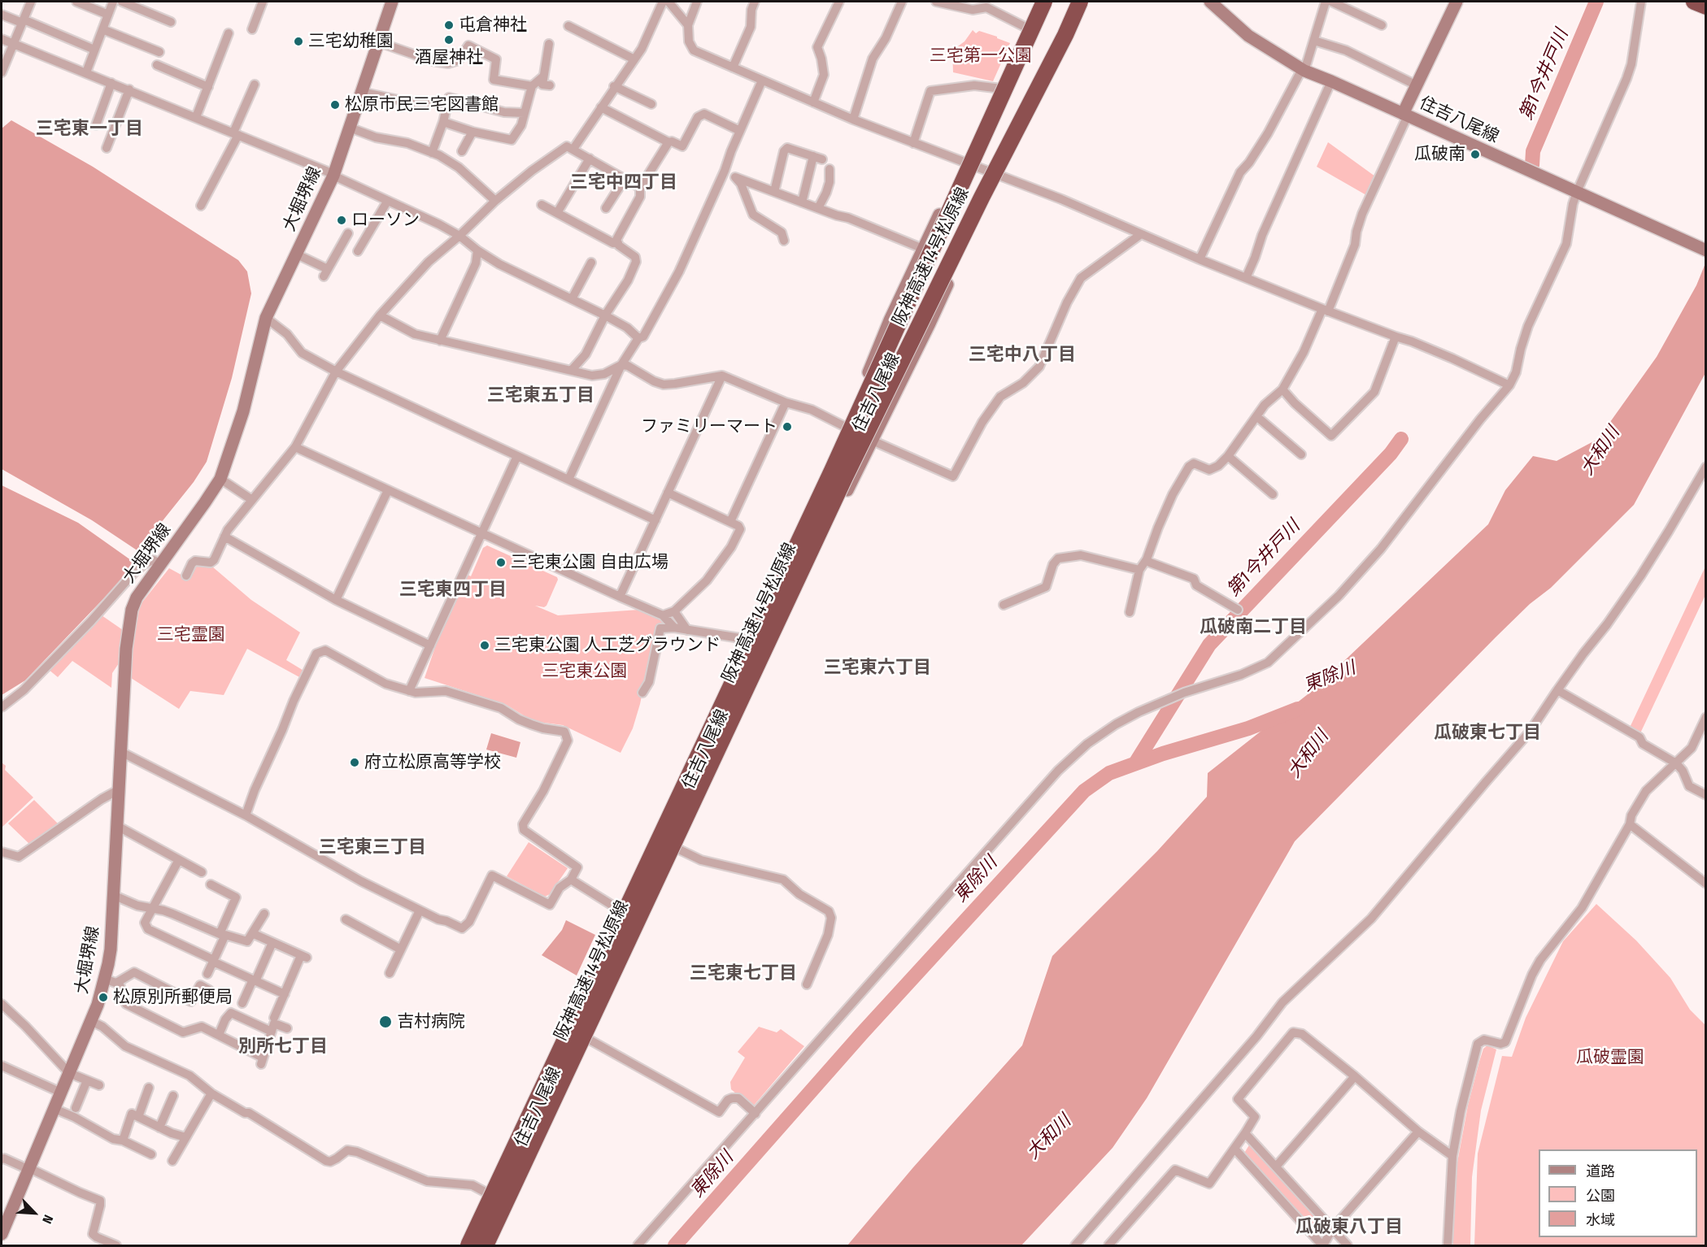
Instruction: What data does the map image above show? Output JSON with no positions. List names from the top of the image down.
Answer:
{
  "streets": {
    "highway": ["阪神高速14号松原線"],
    "main road": ["住吉八尾線", "大堀堺線"]
  },
  "crossings": [
    ["住吉八尾線", "阪神高速14号松原線"]
  ],
  "districts": [
    "三宅東一丁目",
    "三宅中四丁目",
    "三宅中八丁目",
    "三宅東五丁目",
    "三宅東四丁目",
    "瓜破南二丁目",
    "三宅東六丁目",
    "瓜破東七丁目",
    "三宅東三丁目",
    "三宅東七丁目",
    "別所七丁目",
    "瓜破東八丁目"
  ],
  "water": ["第1今井戸川", "大和川", "東除川"],
  "parks": [
    "三宅第一公園",
    "三宅霊園",
    "三宅東公園",
    "瓜破霊園"
  ],
  "places": [
    "屯倉神社",
    "酒屋神社",
    "三宅幼稚園",
    "松原市民三宅図書館",
    "瓜破南",
    "ローソン",
    "ファミリーマート",
    "三宅東公園 自由広場",
    "三宅東公園 人工芝グラウンド",
    "府立松原高等学校",
    "松原別所郵便局",
    "吉村病院"
  ],
  "legend": ["道路", "公園", "水域"],
  "north": "bottom right"
}
